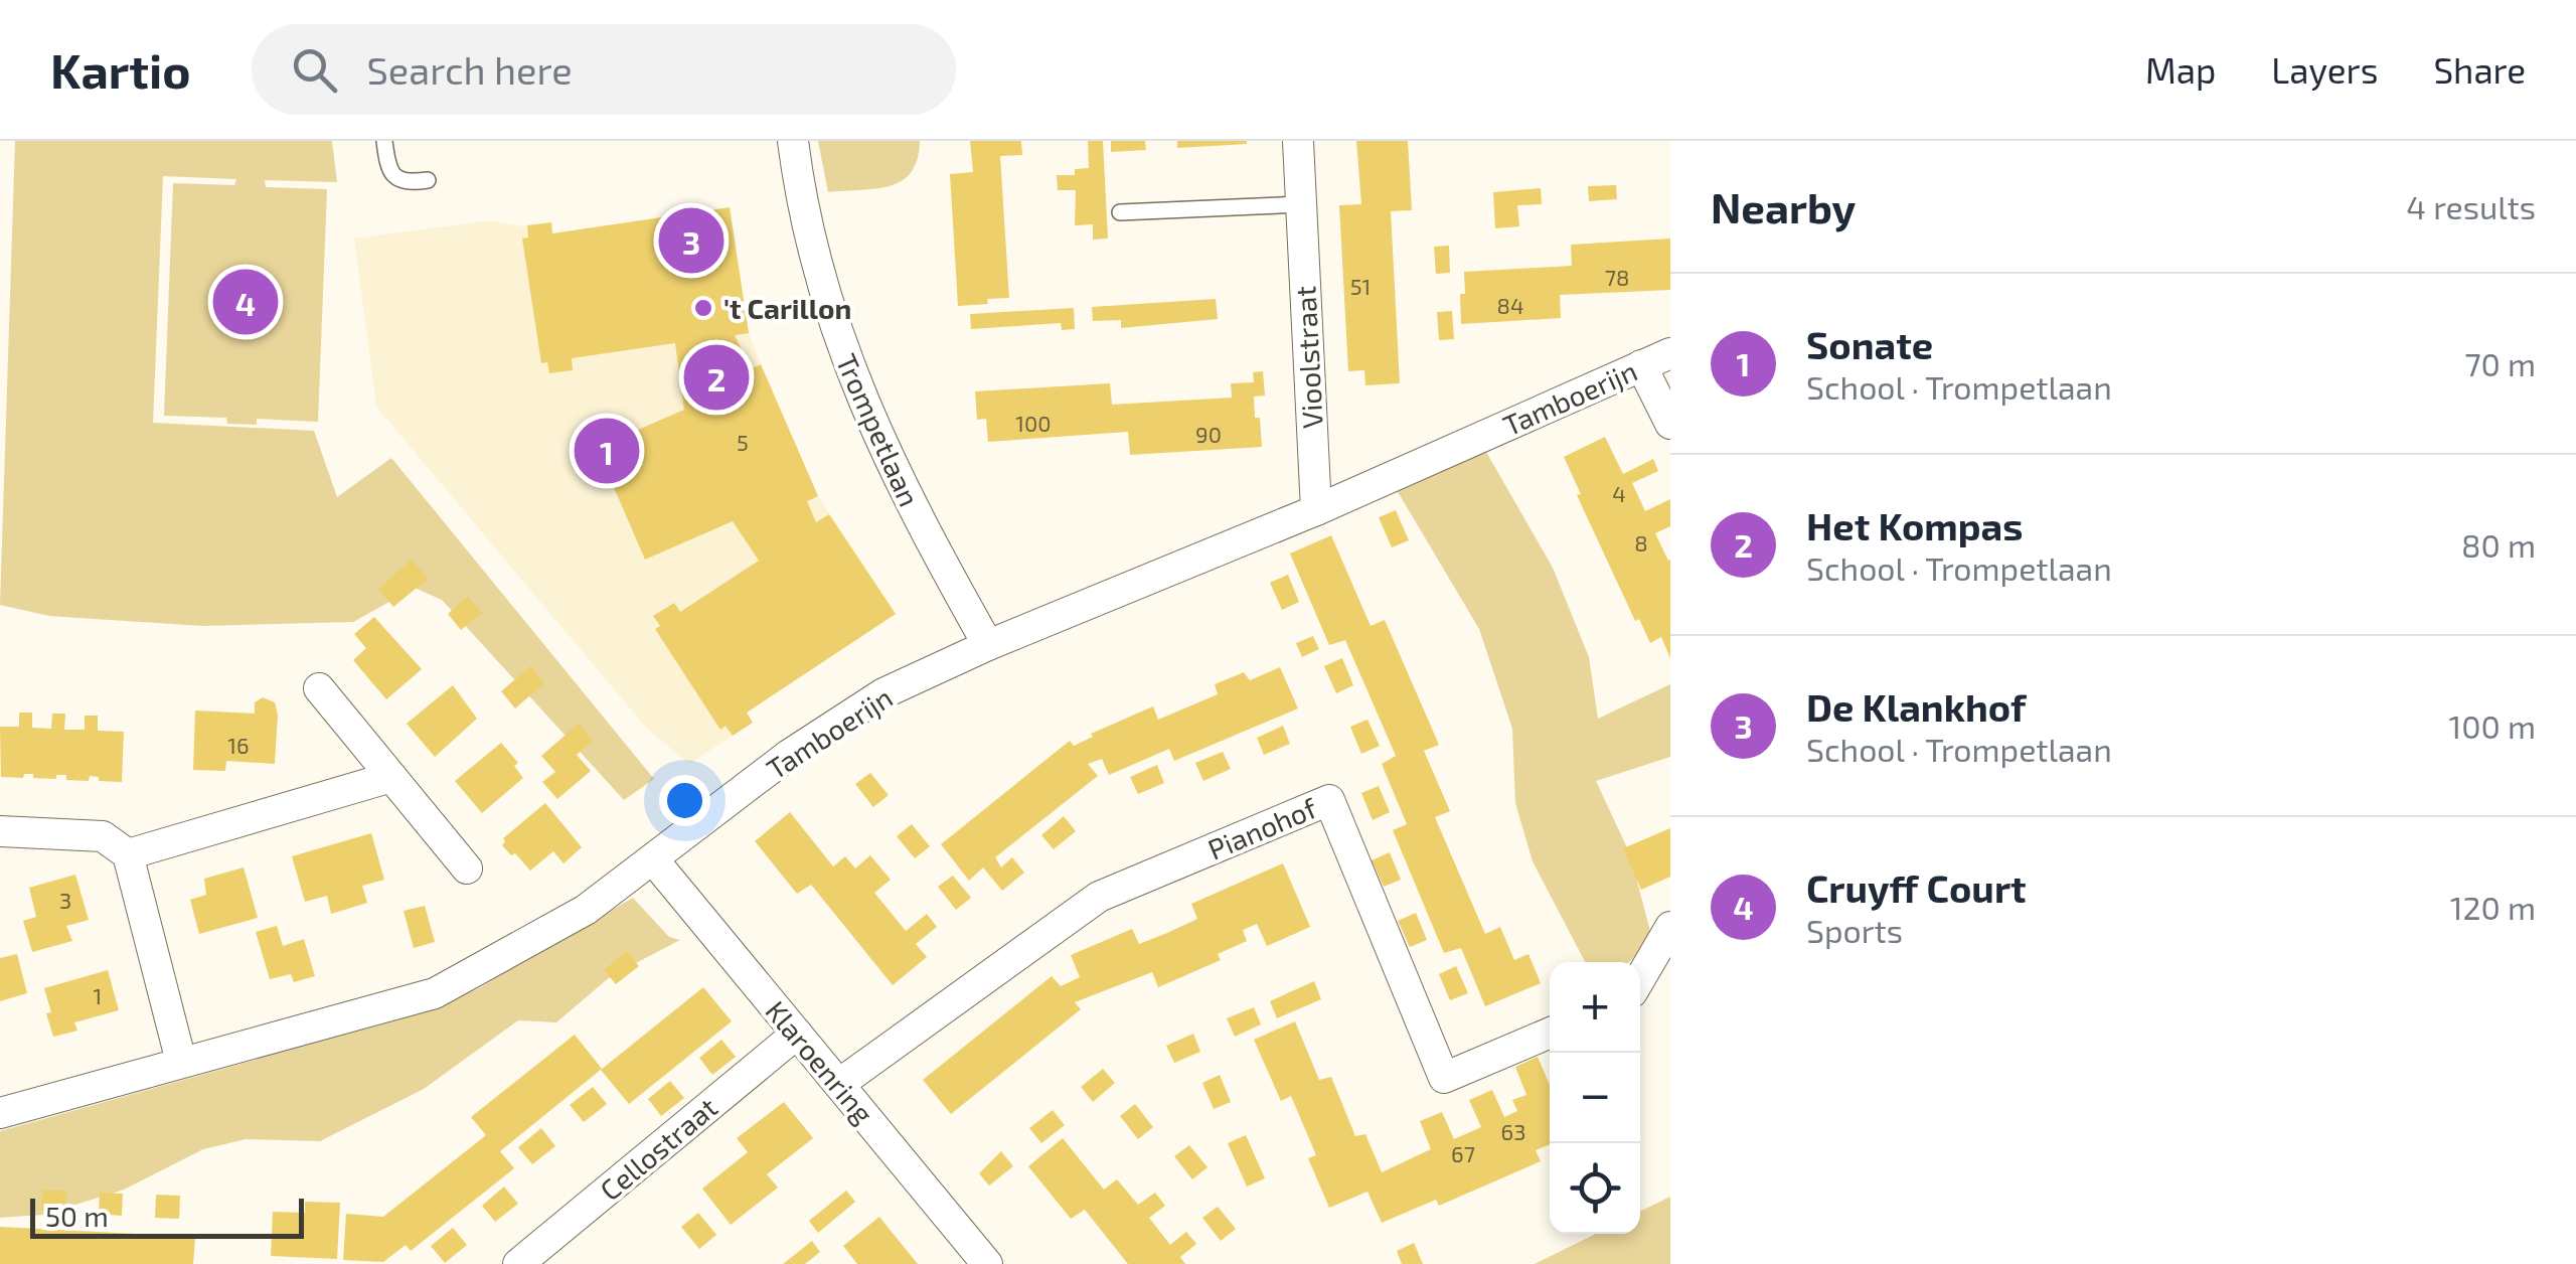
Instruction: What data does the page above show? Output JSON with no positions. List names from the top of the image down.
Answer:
{
  "streets": {
    "street": [
      "Vioolstraat",
      "Tamboerijn",
      "Trompetlaan",
      "Pianohof",
      "Klaroenring",
      "Cellostraat"
    ]
  },
  "crossings": [
    ["Vioolstraat", "Tamboerijn"],
    ["Tamboerijn", "Trompetlaan"],
    ["Tamboerijn", "Klaroenring"],
    ["Pianohof", "Klaroenring"],
    ["Klaroenring", "Cellostraat"]
  ],
  "places": ["'t Carillon"],
  "house_numbers": [
    "78",
    "51",
    "84",
    "100",
    "90",
    "5",
    "4",
    "8",
    "16",
    "3",
    "1",
    "63",
    "67"
  ],
  "scale_bar": "50 m",
  "page": {
    "header": "Kartio",
    "search": "Search here",
    "nav": ["Map", "Layers", "Share"],
    "heading": ["Nearby", "4 results"],
    "pins": [
      "3",
      "4",
      "2",
      "1"
    ],
    "list": [
      {
        "mark": "1",
        "name": "Sonate",
        "note": "School · Trompetlaan",
        "value": "70 m"
      },
      {
        "mark": "2",
        "name": "Het Kompas",
        "note": "School · Trompetlaan",
        "value": "80 m"
      },
      {
        "mark": "3",
        "name": "De Klankhof",
        "note": "School · Trompetlaan",
        "value": "100 m"
      },
      {
        "mark": "4",
        "name": "Cruyff Court",
        "note": "Sports",
        "value": "120 m"
      }
    ],
    "map_buttons": ["+", "−"],
    "scale": "50 m"
  }
}
